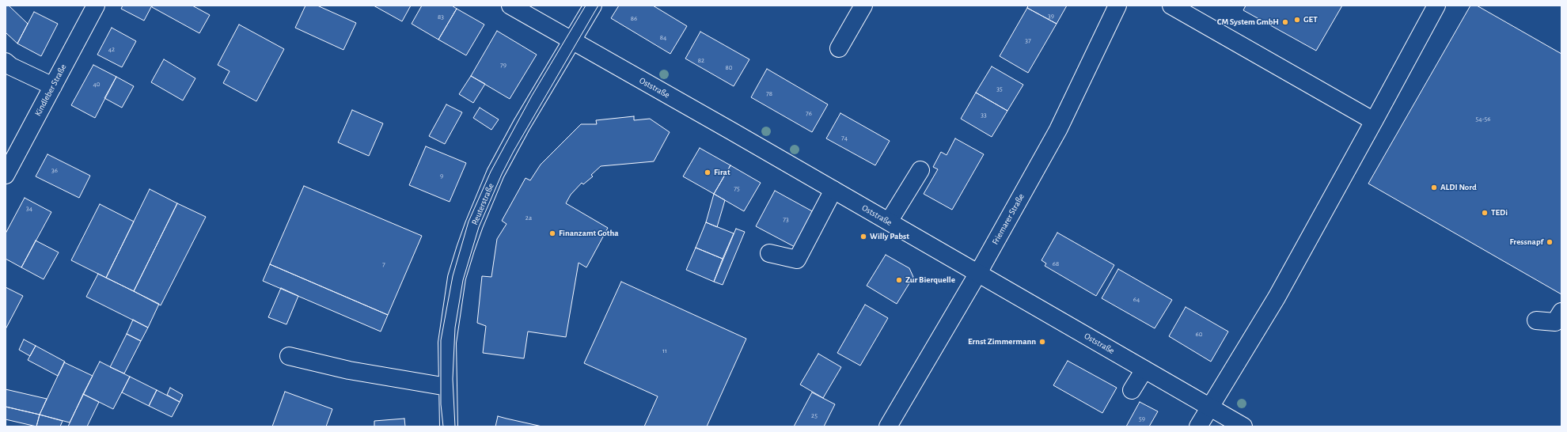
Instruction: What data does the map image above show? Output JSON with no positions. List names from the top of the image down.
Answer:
{
  "streets": {
    "street": [
      "Oststraße",
      "Kindleber Straße",
      "Reuterstraße",
      "Friemarer Straße"
    ]
  },
  "crossings": [
    ["Oststraße", "Reuterstraße"],
    ["Oststraße", "Friemarer Straße"]
  ],
  "places": [
    "GET",
    "CM System GmbH",
    "Firat",
    "ALDI Nord",
    "TEDi",
    "Finanzamt Gotha",
    "Willy Pabst",
    "Fressnapf",
    "Zur Bierquelle",
    "Ernst Zimmermann"
  ],
  "house_numbers": [
    "39",
    "83",
    "86",
    "84",
    "37",
    "42",
    "82",
    "79",
    "80",
    "40",
    "35",
    "78",
    "76",
    "33",
    "54-56",
    "74",
    "36",
    "9",
    "75",
    "34",
    "2a",
    "73",
    "68",
    "7",
    "64",
    "60",
    "11",
    "25",
    "59"
  ]
}
